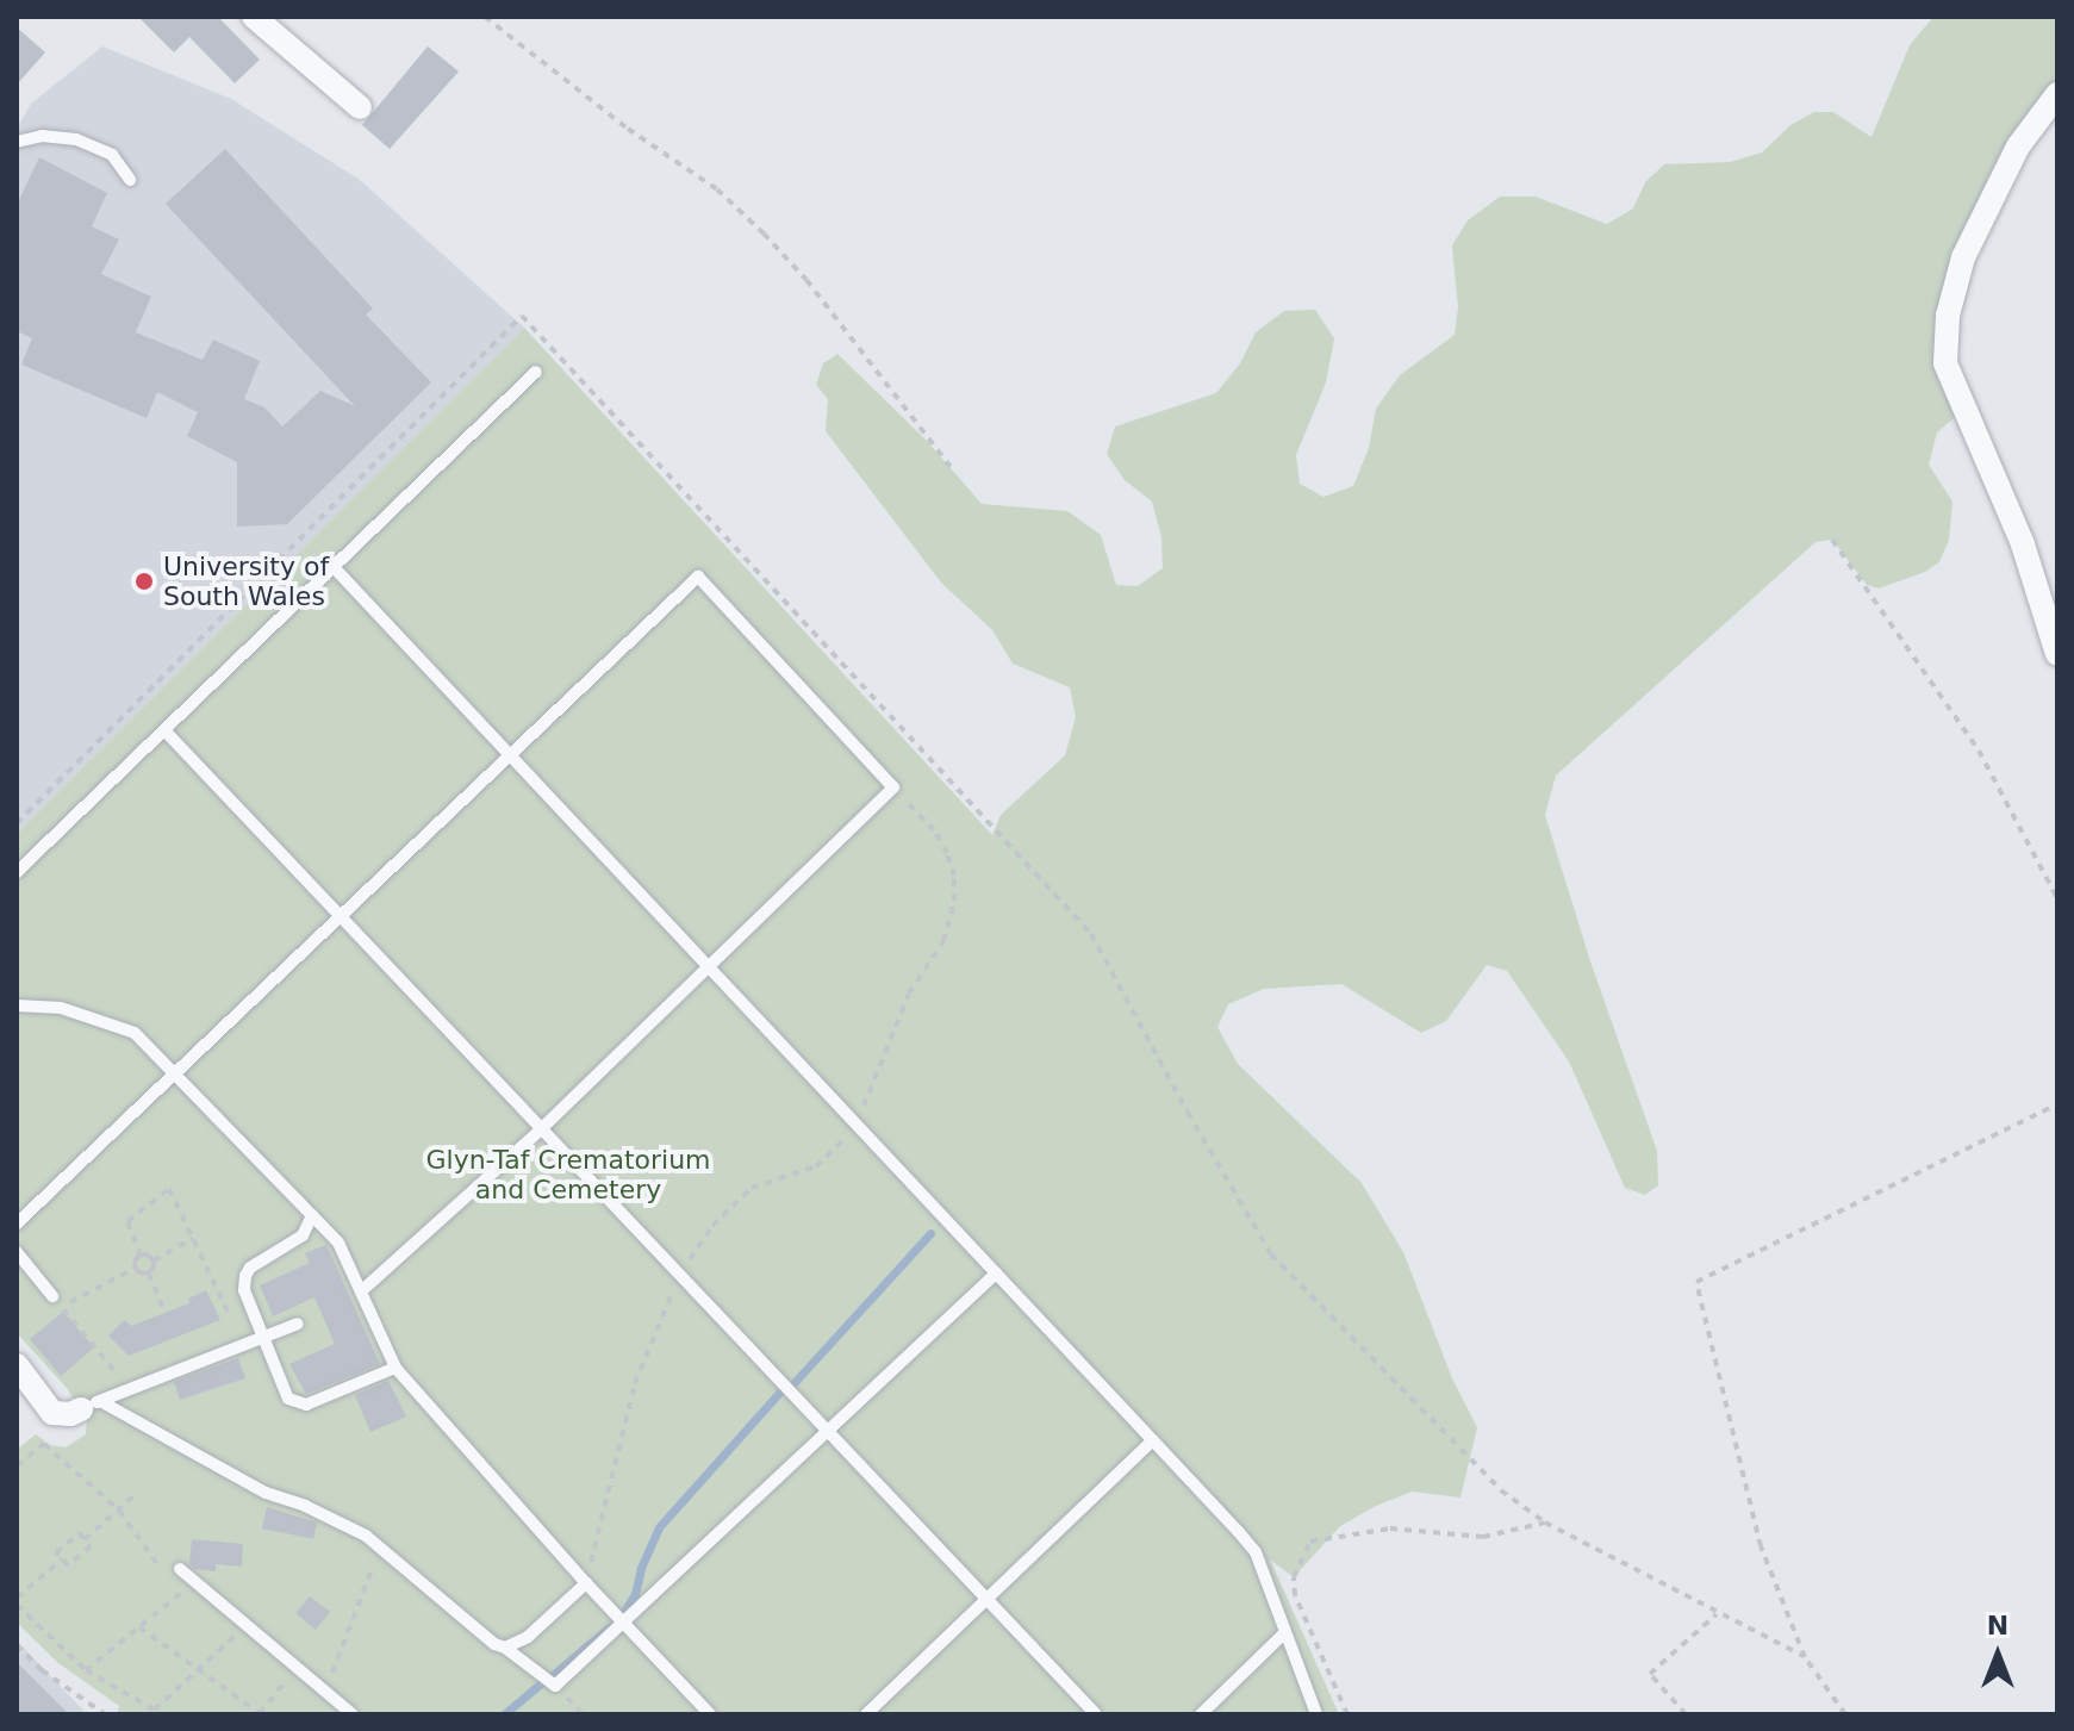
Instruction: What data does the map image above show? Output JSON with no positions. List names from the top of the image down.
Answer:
{
  "parks": ["Glyn-Taf Crematorium and Cemetery"],
  "places": ["University of South Wales"],
  "north": "top"
}
